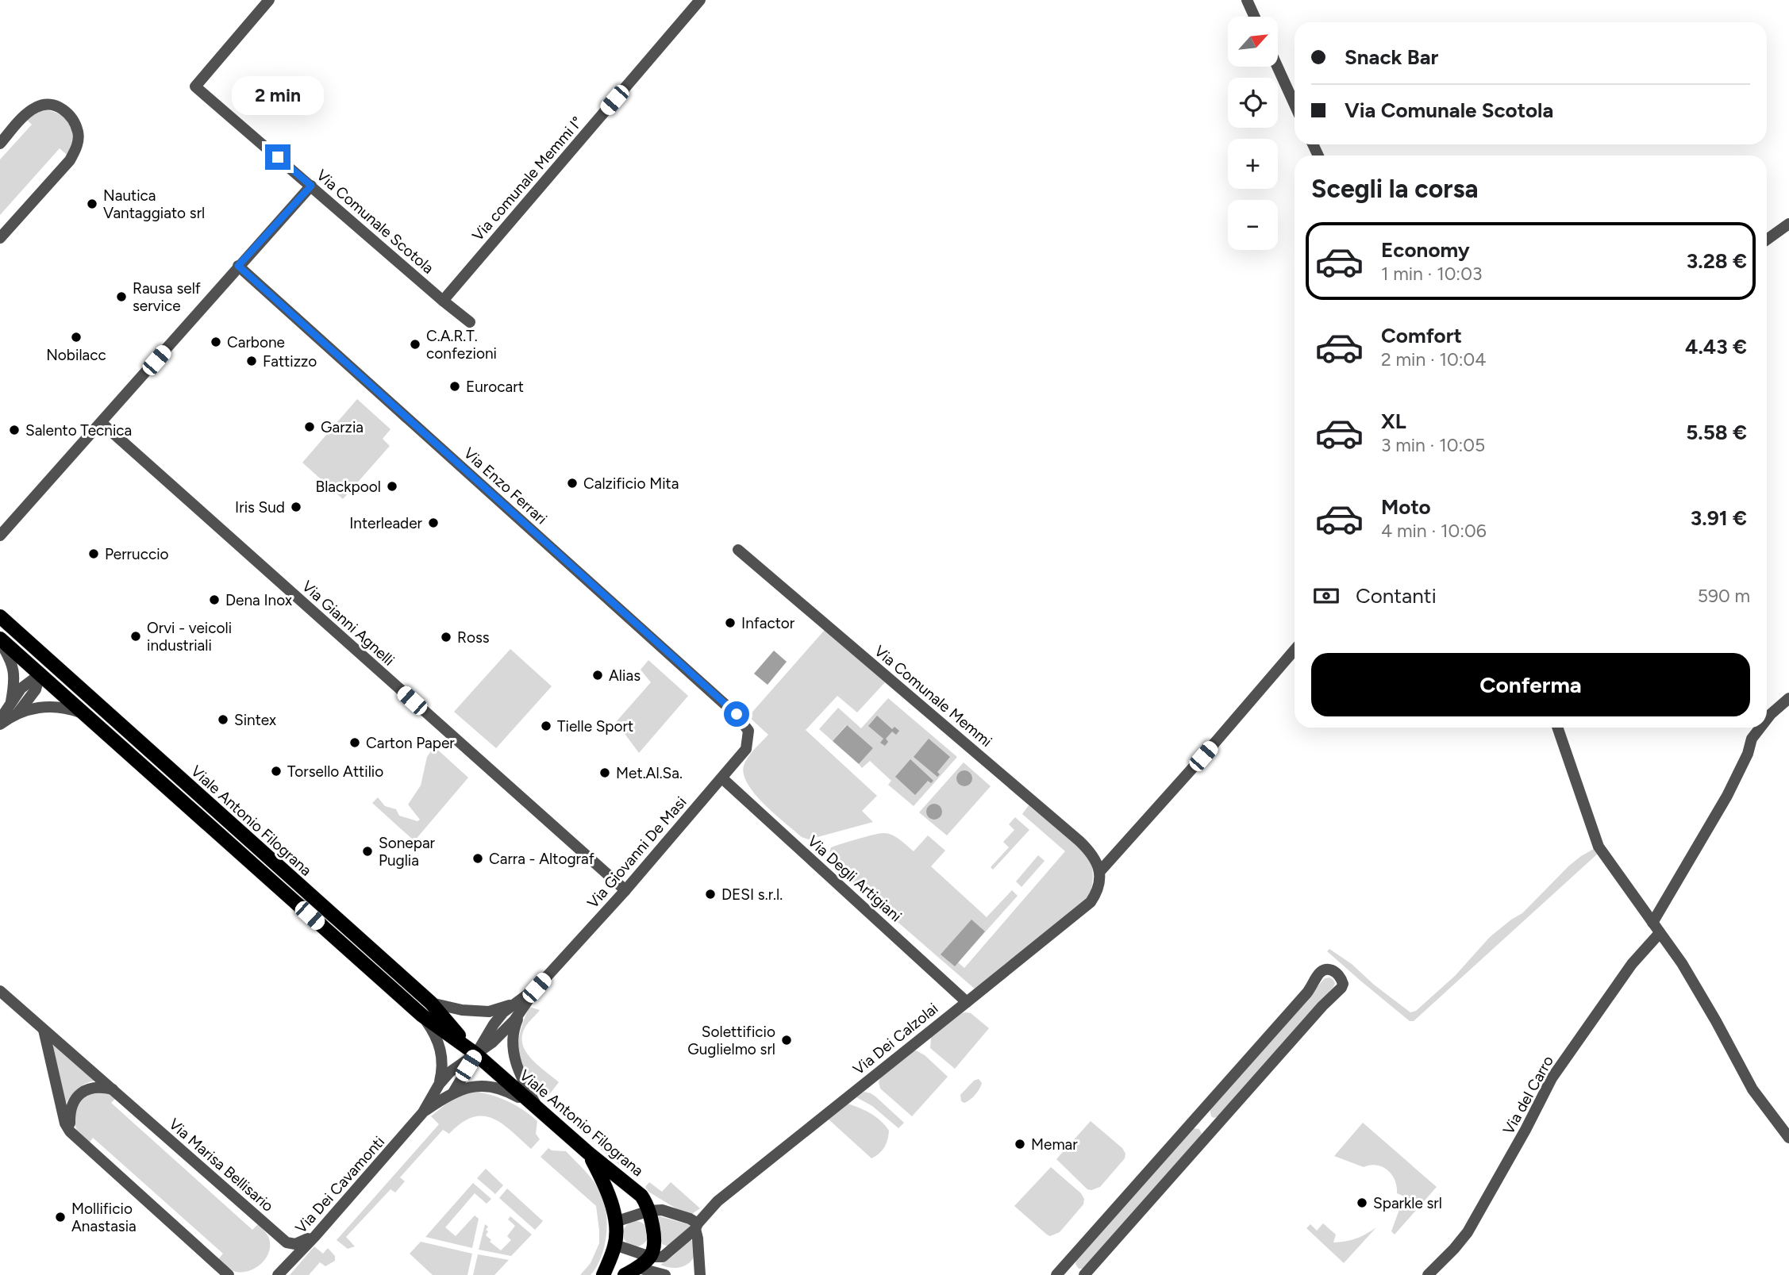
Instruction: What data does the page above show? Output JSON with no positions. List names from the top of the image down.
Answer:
{
  "streets": {
    "main road": ["Viale Antonio Filograna"],
    "street": [
      "Via comunale Memmi I°",
      "Via Comunale Scotola",
      "Via Enzo Ferrari",
      "Via Gianni Agnelli",
      "Via Comunale Memmi",
      "Via Giovanni De Masi",
      "Via Degli Artigiani",
      "Via Dei Calzolai",
      "Via del Carro",
      "Via Marisa Bellisario",
      "Via Dei Cavamonti"
    ]
  },
  "crossings": [
    ["Via comunale Memmi I°", "Via Comunale Scotola"],
    ["Via Enzo Ferrari", "Via Giovanni De Masi"],
    ["Via Gianni Agnelli", "Via Giovanni De Masi"],
    ["Via Comunale Memmi", "Via Dei Calzolai"],
    ["Via Giovanni De Masi", "Via Degli Artigiani"],
    ["Via Degli Artigiani", "Via Dei Calzolai"],
    ["Via Marisa Bellisario", "Via Dei Cavamonti"]
  ],
  "places": [
    "Nautica Vantaggiato srl",
    "Rausa self service",
    "Nobilacc",
    "Carbone",
    "C.A.R.T. confezioni",
    "Fattizzo",
    "Eurocart",
    "Garzia",
    "Salento Tecnica",
    "Calzificio Mita",
    "Blackpool",
    "Iris Sud",
    "Interleader",
    "Perruccio",
    "Dena Inox",
    "Infactor",
    "Orvi - veicoli industriali",
    "Ross",
    "Alias",
    "Sintex",
    "Tielle Sport",
    "Carton Paper",
    "Torsello Attilio",
    "Met.Al.Sa.",
    "Sonepar Puglia",
    "Carra - Altograf",
    "DESI s.r.l.",
    "Solettificio Guglielmo srl",
    "Memar",
    "Sparkle srl",
    "Mollificio Anastasia"
  ],
  "north": "top right",
  "page": {
    "map_buttons": ["+", "−"],
    "banner": ["Snack Bar", "Via Comunale Scotola"],
    "bubble": "2 min",
    "heading": "Scegli la corsa",
    "list": [
      {
        "name": "Economy",
        "note": "1 min · 10:03",
        "value": "3.28 €"
      },
      {
        "name": "Comfort",
        "note": "2 min · 10:04",
        "value": "4.43 €"
      },
      {
        "name": "XL",
        "note": "3 min · 10:05",
        "value": "5.58 €"
      },
      {
        "name": "Moto",
        "note": "4 min · 10:06",
        "value": "3.91 €"
      }
    ],
    "pay": ["Contanti", "590 m"],
    "buttons": "Conferma"
  }
}
